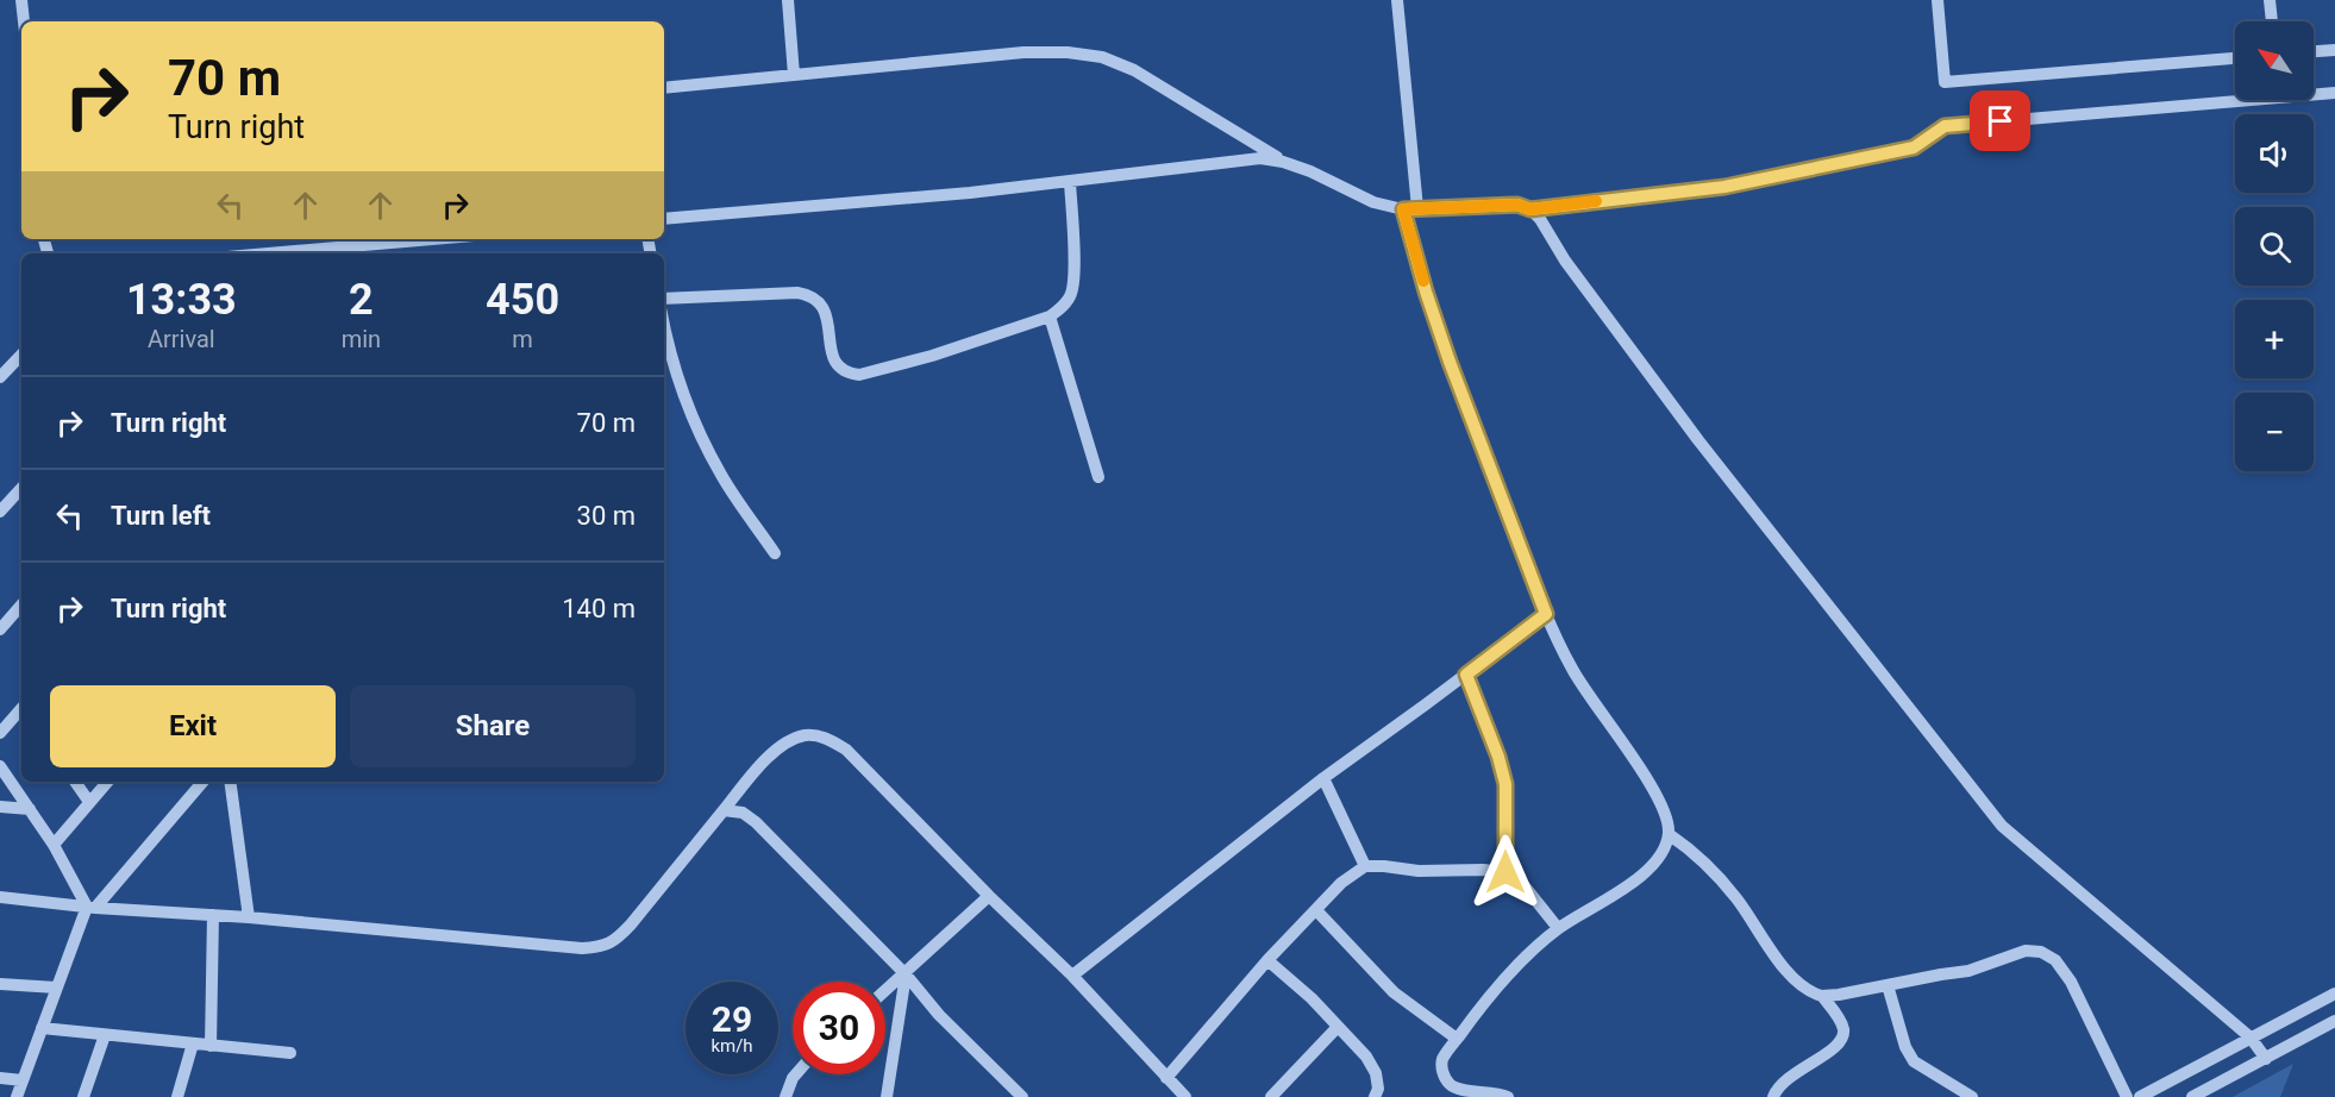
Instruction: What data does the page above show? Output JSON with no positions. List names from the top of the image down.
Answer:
{
  "north": "top left",
  "page": {
    "map_buttons": ["+", "−"],
    "turn": ["70 m", "Turn right"],
    "eta": [
      "13:33",
      "Arrival",
      "2",
      "min",
      "450",
      "m"
    ],
    "list": [
      {
        "name": "Turn right",
        "value": "70 m"
      },
      {
        "name": "Turn left",
        "value": "30 m"
      },
      {
        "name": "Turn right",
        "value": "140 m"
      }
    ],
    "buttons": ["Exit", "Share"],
    "speed": "29 km/h",
    "limit": "30"
  }
}
